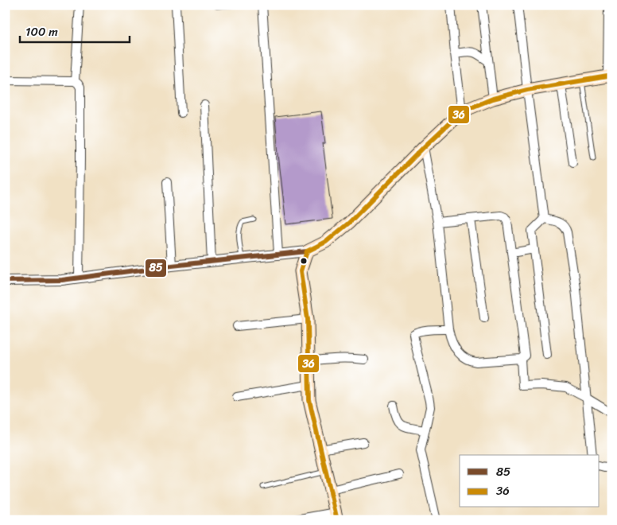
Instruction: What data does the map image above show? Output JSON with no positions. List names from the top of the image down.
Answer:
{
  "lines": ["transit line 36", "transit line 85"],
  "legend": ["85", "36"],
  "scale_bar": "100 m"
}
